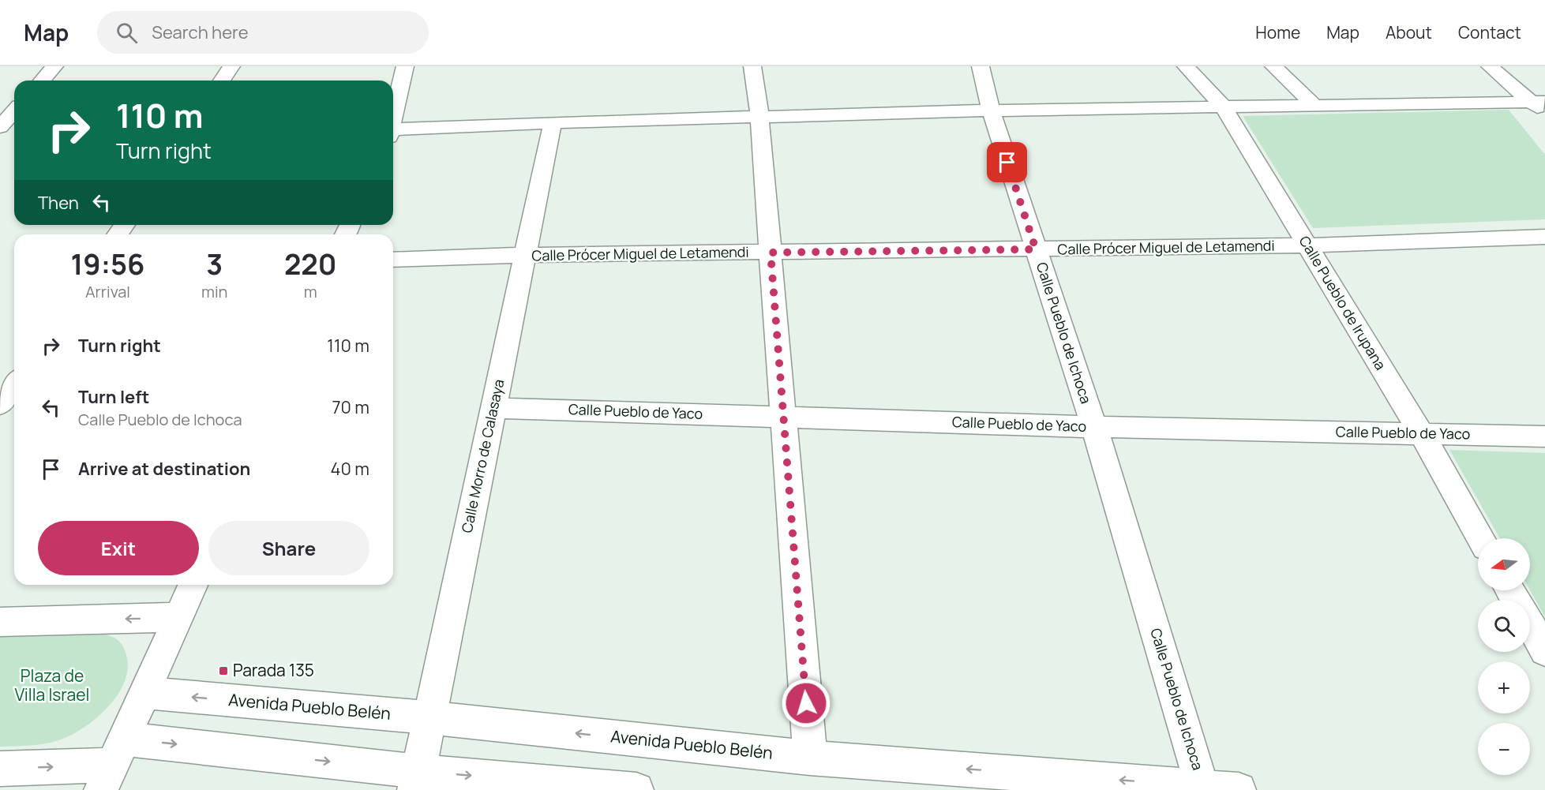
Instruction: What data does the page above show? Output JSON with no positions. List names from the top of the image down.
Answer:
{
  "streets": {
    "street": [
      "Calle Prócer Miguel de Letamendi",
      "Calle Pueblo de Irupana",
      "Calle Pueblo de Ichoca",
      "Calle Pueblo de Yaco",
      "Calle Morro de Calasaya",
      "Avenida Pueblo Belén"
    ]
  },
  "crossings": [
    ["Calle Prócer Miguel de Letamendi", "Calle Pueblo de Irupana"],
    ["Calle Prócer Miguel de Letamendi", "Calle Pueblo de Ichoca"],
    ["Calle Prócer Miguel de Letamendi", "Calle Morro de Calasaya"],
    ["Calle Pueblo de Irupana", "Calle Pueblo de Yaco"],
    ["Calle Pueblo de Ichoca", "Calle Pueblo de Yaco"],
    ["Calle Pueblo de Ichoca", "Avenida Pueblo Belén"],
    ["Calle Pueblo de Yaco", "Calle Morro de Calasaya"],
    ["Calle Morro de Calasaya", "Avenida Pueblo Belén"]
  ],
  "parks": ["Plaza de Villa Israel"],
  "places": {
    "transit": ["Parada 135"]
  },
  "north": "left",
  "page": {
    "header": "Map",
    "search": "Search here",
    "nav": [
      "Home",
      "Map",
      "About",
      "Contact"
    ],
    "turn": ["110 m", "Turn right"],
    "then": "Then",
    "eta": [
      "19:56",
      "Arrival",
      "3",
      "min",
      "220",
      "m"
    ],
    "list": [
      {
        "name": "Turn right",
        "value": "110 m"
      },
      {
        "name": "Turn left",
        "note": "Calle Pueblo de Ichoca",
        "value": "70 m"
      },
      {
        "name": "Arrive at destination",
        "value": "40 m"
      }
    ],
    "buttons": ["Exit", "Share"],
    "map_buttons": ["+", "−"]
  }
}
